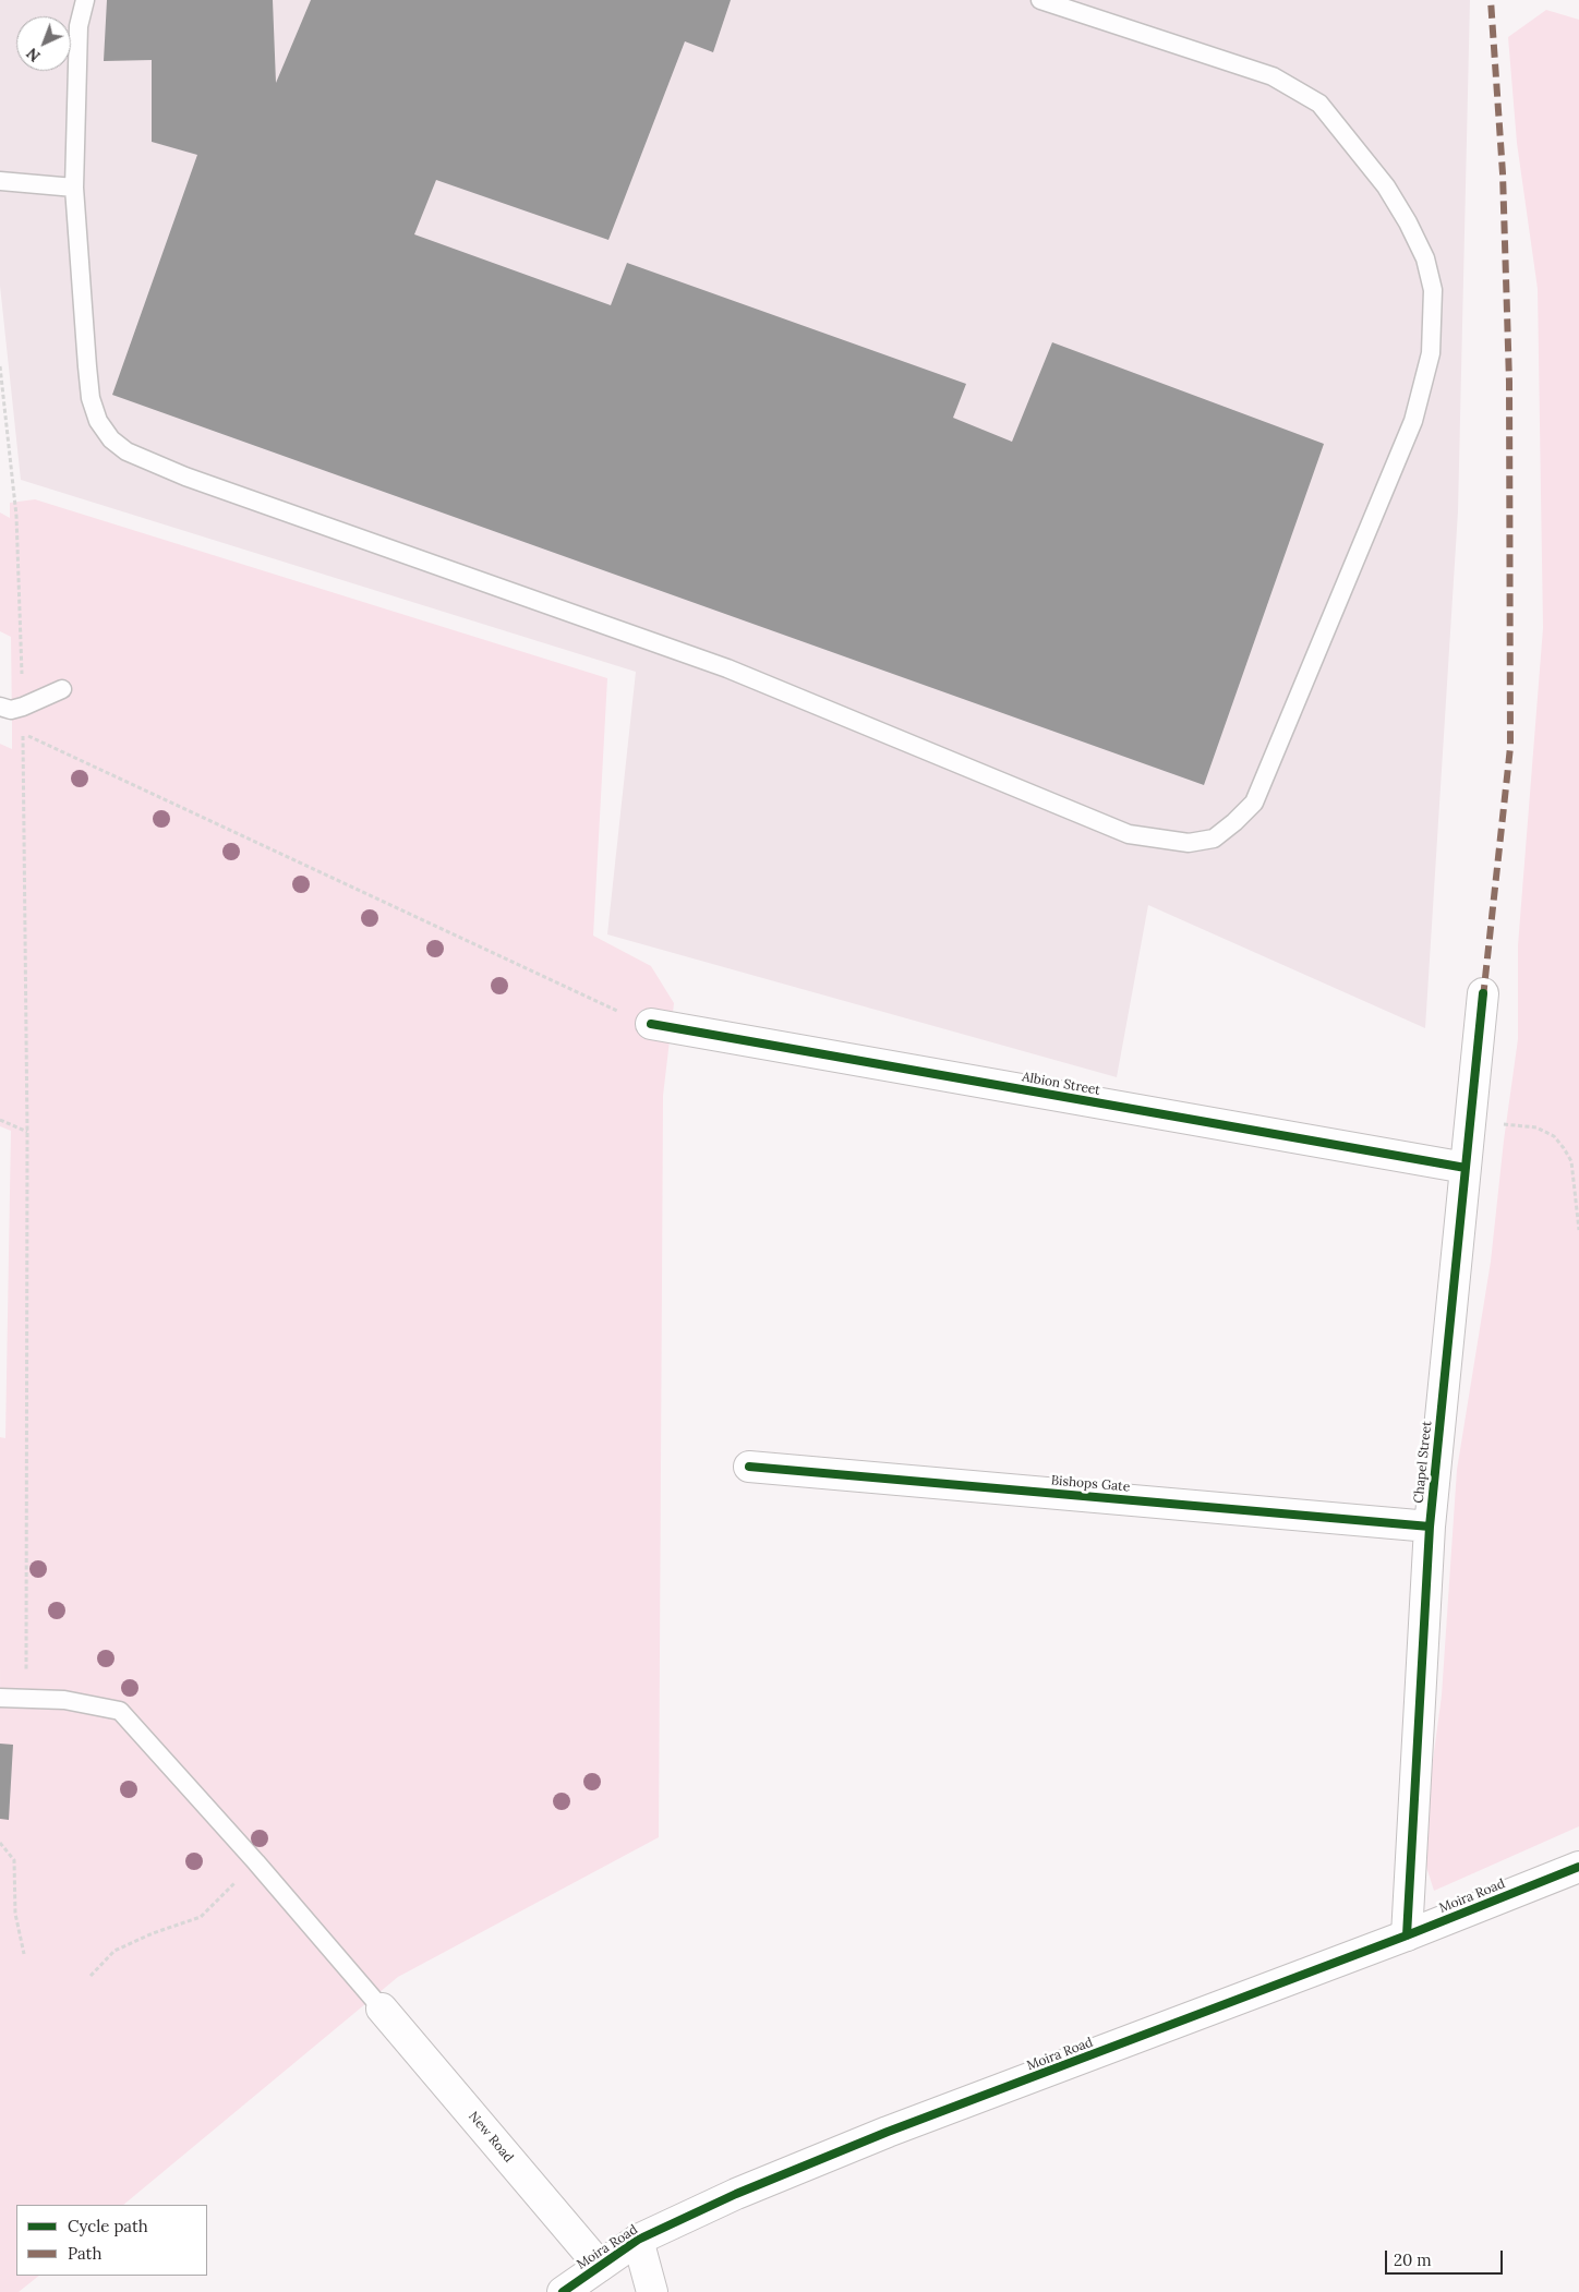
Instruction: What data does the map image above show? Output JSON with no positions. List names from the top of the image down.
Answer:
{
  "streets": {
    "street": [
      "Albion Street",
      "Chapel Street",
      "Bishops Gate",
      "Moira Road",
      "New Road"
    ]
  },
  "crossings": [
    ["Albion Street", "Chapel Street"],
    ["Chapel Street", "Bishops Gate"],
    ["Chapel Street", "Moira Road"],
    ["Moira Road", "New Road"]
  ],
  "legend": ["Cycle path", "Path"],
  "scale_bar": "20 m",
  "north": "bottom left"
}
